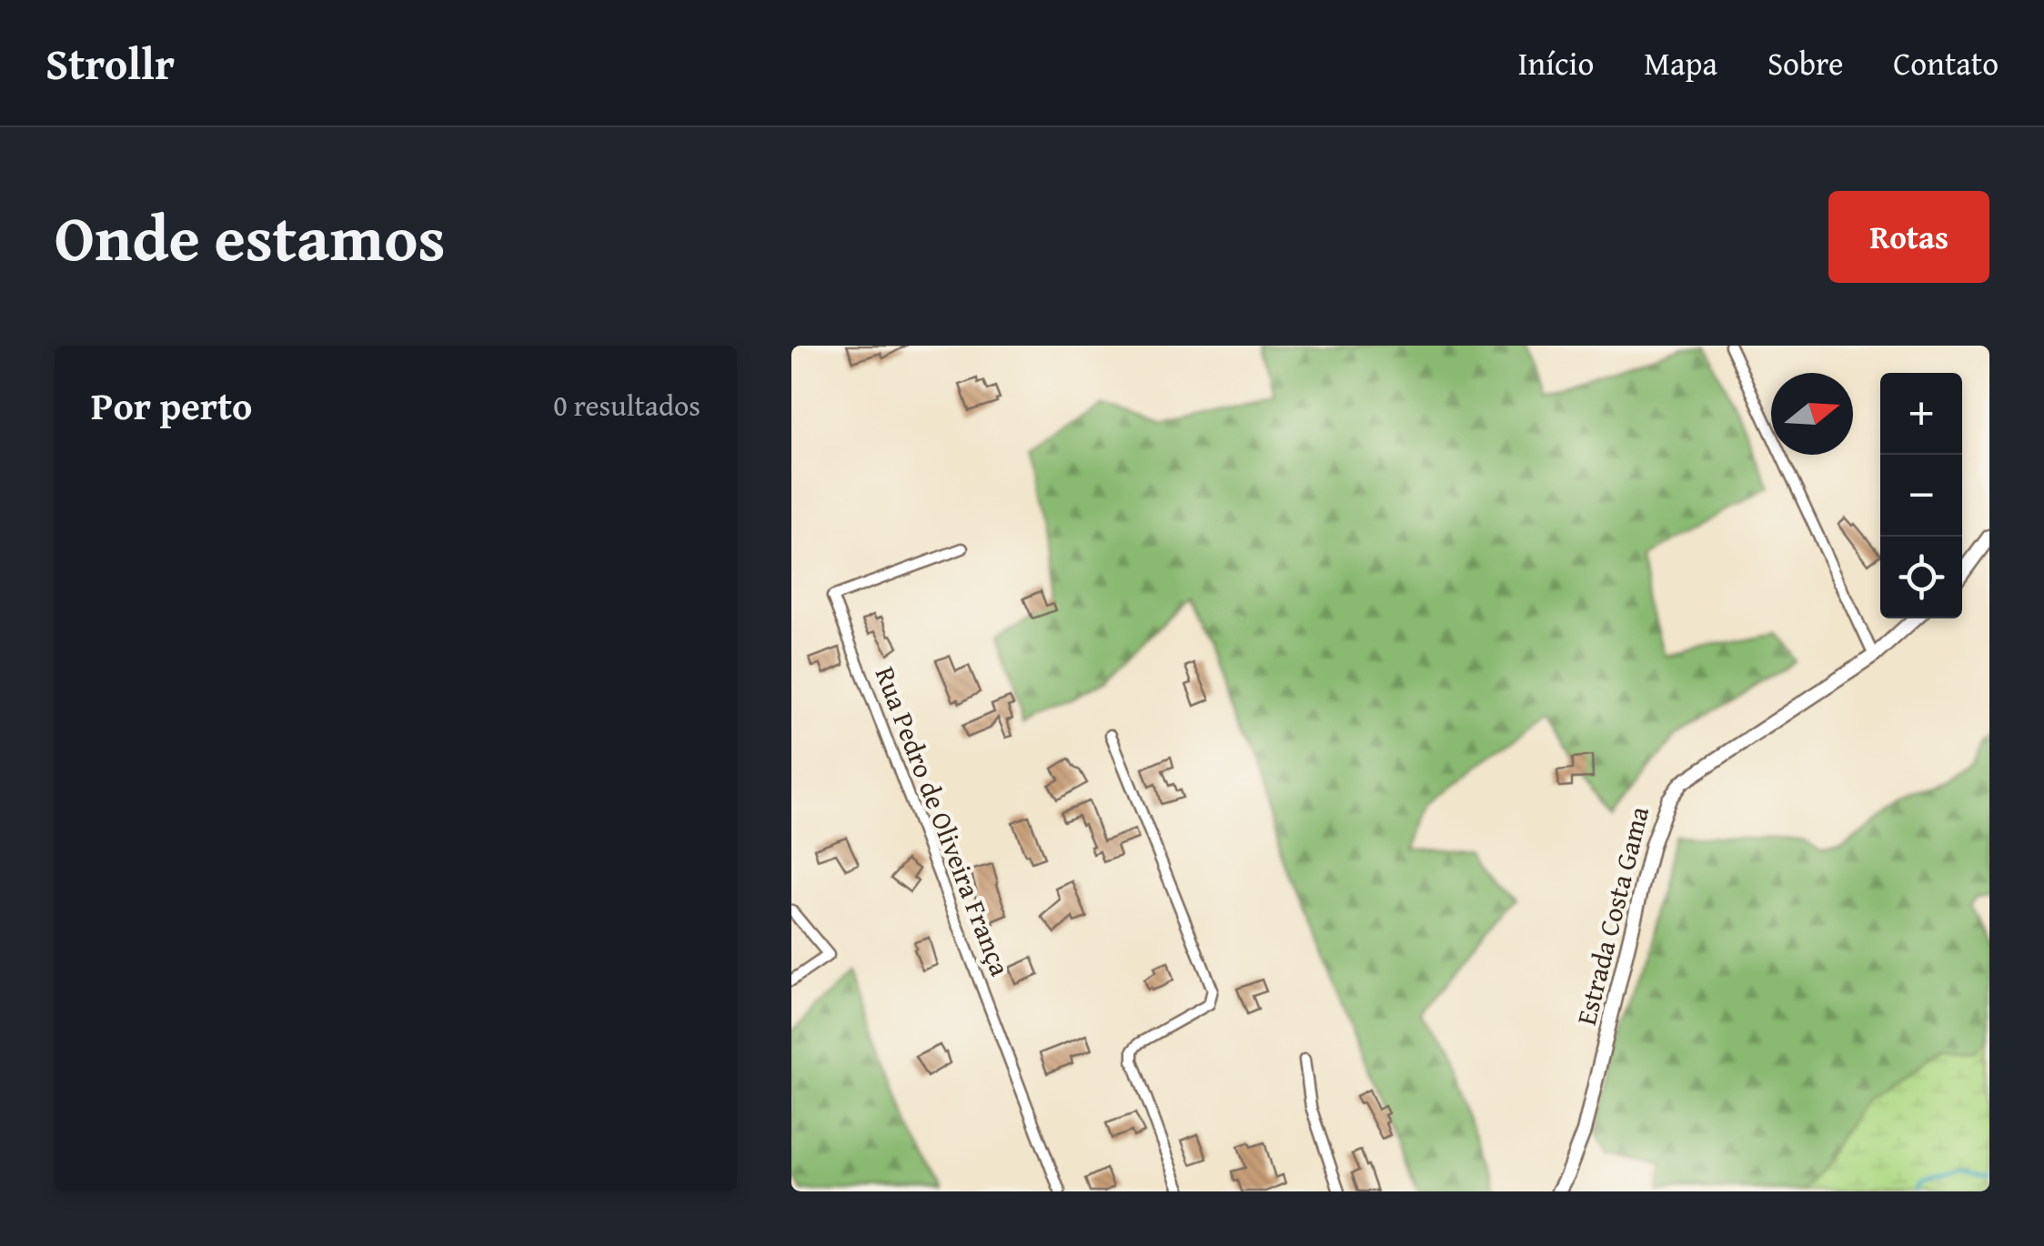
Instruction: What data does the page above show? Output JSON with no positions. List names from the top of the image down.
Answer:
{
  "streets": {
    "main road": ["Estrada Costa Gama"],
    "street": ["Rua Pedro de Oliveira França"]
  },
  "north": "right",
  "page": {
    "header": "Strollr",
    "nav": [
      "Início",
      "Mapa",
      "Sobre",
      "Contato"
    ],
    "title": "Onde estamos",
    "buttons": "Rotas",
    "heading": ["Por perto", "0 resultados"],
    "map_buttons": ["+", "−"]
  }
}
